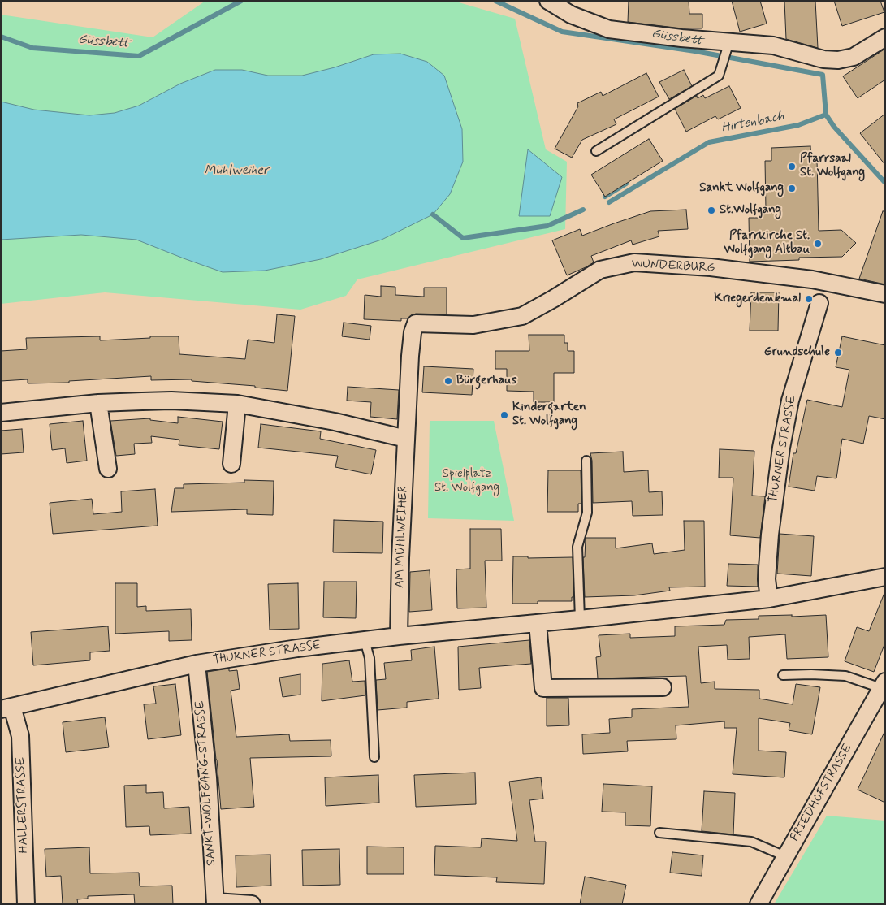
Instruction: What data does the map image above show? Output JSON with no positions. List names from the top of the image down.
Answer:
{
  "streets": {
    "street": [
      "WUNDERBURG",
      "THURNER STRASSE",
      "AM MÜHLWEIHER",
      "SANKT-WOLFGANG-STRASSE",
      "FRIEDHOFSTRASSE",
      "HALLERSTRASSE"
    ]
  },
  "crossings": [
    ["WUNDERBURG", "AM MÜHLWEIHER"],
    ["THURNER STRASSE", "AM MÜHLWEIHER"],
    ["THURNER STRASSE", "SANKT-WOLFGANG-STRASSE"],
    ["THURNER STRASSE", "HALLERSTRASSE"]
  ],
  "water": ["Güssbett", "Hirtenbach", "Mühlweiher"],
  "parks": ["Spielplatz St. Wolfgang"],
  "places": [
    "Pfarrsaal St. Wolfgang",
    "Sankt Wolfgang",
    "St.Wolfgang",
    "Pfarrkirche St. Wolfgang Altbau",
    "Kriegerdenkmal",
    "Grundschule",
    "Bürgerhaus",
    "Kindergarten St. Wolfgang"
  ]
}
